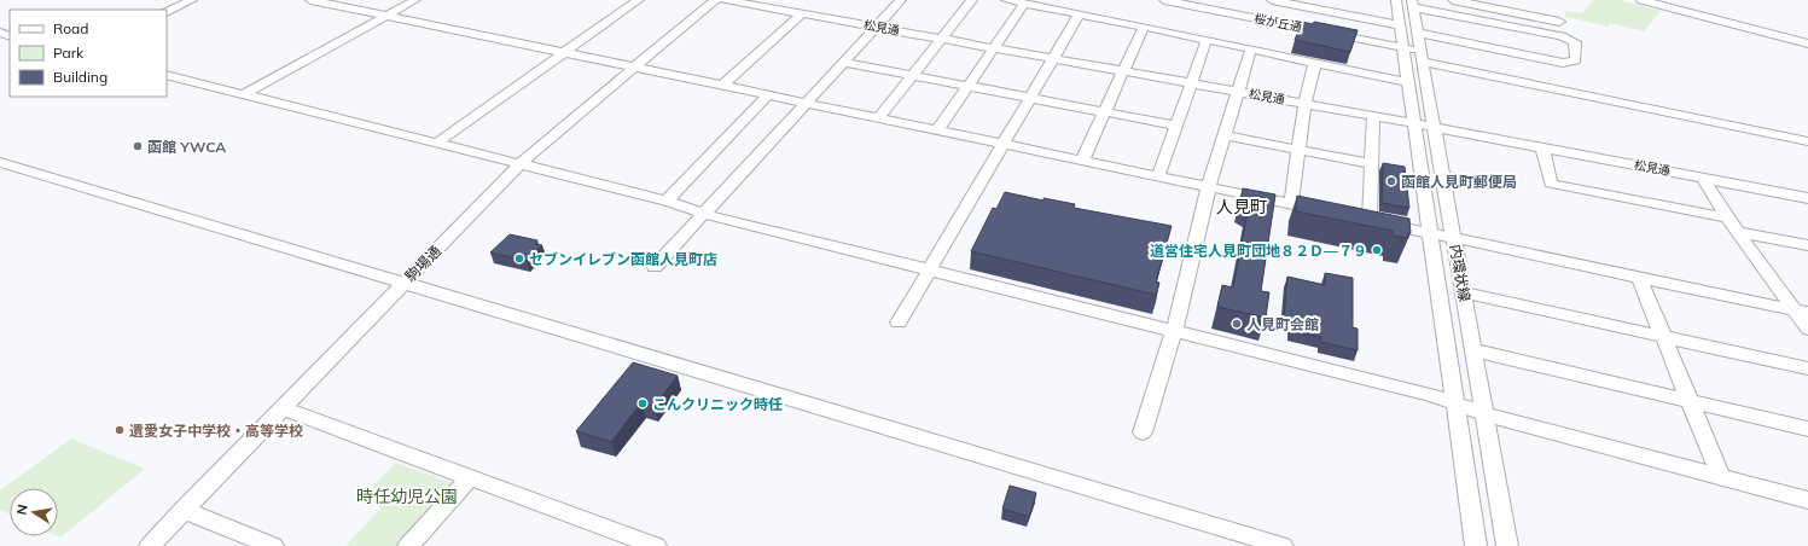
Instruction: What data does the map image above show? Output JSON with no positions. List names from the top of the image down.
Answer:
{
  "streets": {
    "street": [
      "桜が丘通",
      "松見通",
      "駒場通",
      "内環状線"
    ]
  },
  "crossings": [
    ["桜が丘通", "内環状線"],
    ["松見通", "内環状線"]
  ],
  "districts": ["人見町"],
  "parks": ["時任幼児公園"],
  "places": [
    "函館 YWCA",
    "函館人見町郵便局",
    "道営住宅人見町団地８２Ｄ―７９",
    "セブンイレブン函館人見町店",
    "人見町会館",
    "こんクリニック時任",
    "遺愛女子中学校・高等学校"
  ],
  "legend": ["Road", "Park", "Building"],
  "north": "left"
}
